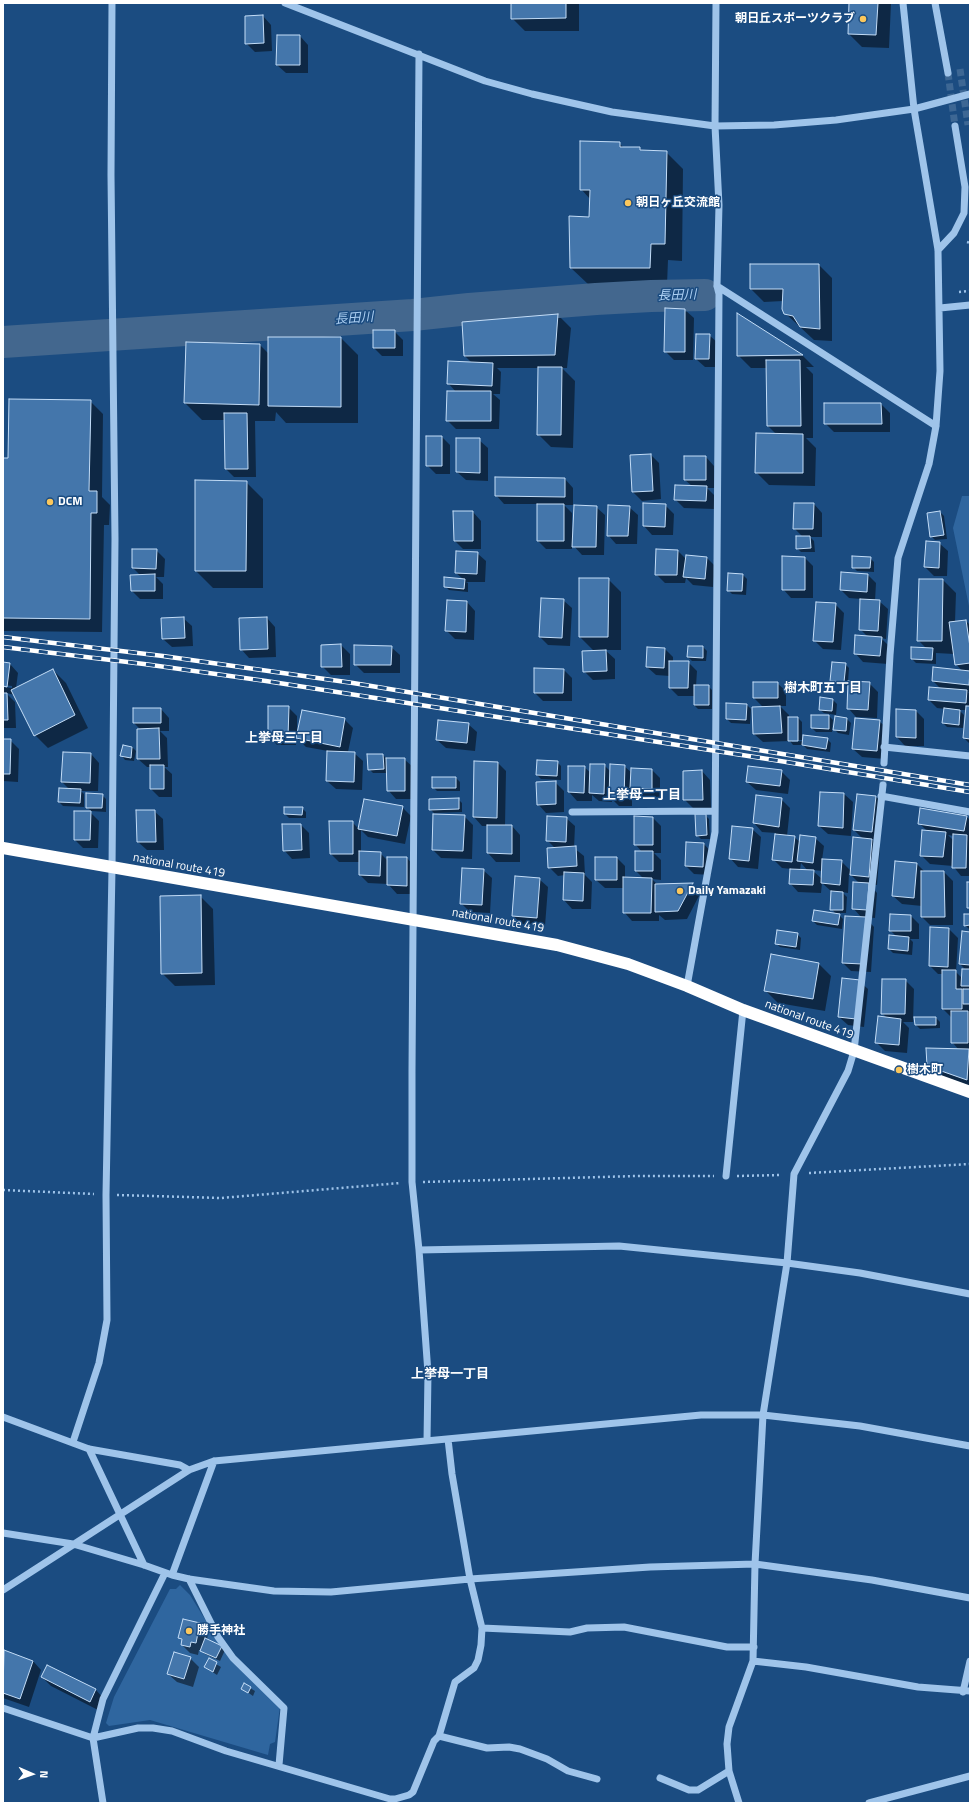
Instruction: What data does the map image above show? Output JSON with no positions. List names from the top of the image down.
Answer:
{
  "streets": {
    "highway": ["national route 419"]
  },
  "districts": [
    "樹木町五丁目",
    "上挙母三丁目",
    "上挙母二丁目",
    "上挙母一丁目"
  ],
  "water": ["長田川"],
  "places": [
    "朝日丘スポーツクラブ",
    "朝日ヶ丘交流館",
    "DCM",
    "Daily Yamazaki",
    "樹木町",
    "勝手神社"
  ],
  "north": "right"
}
